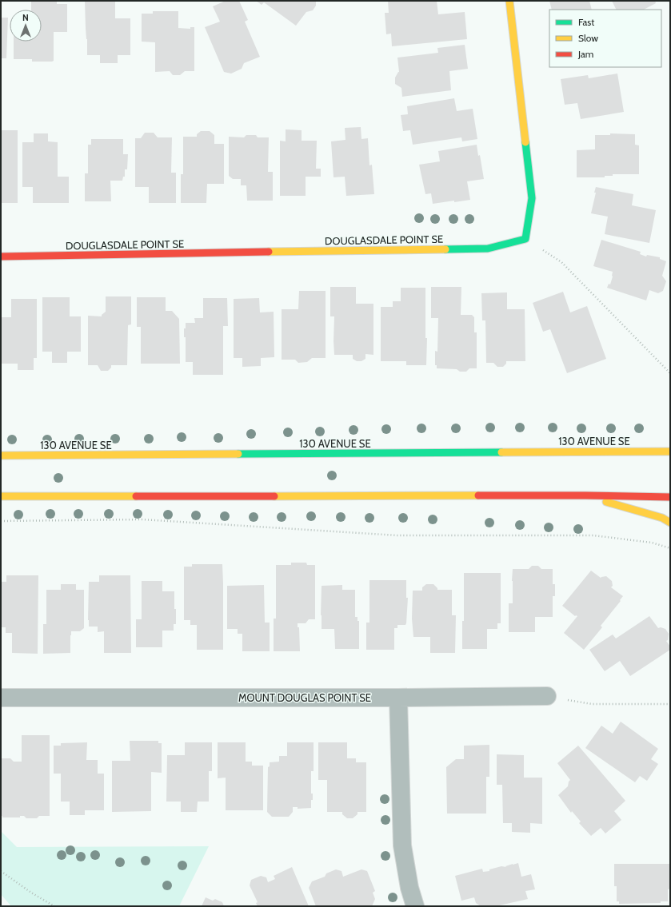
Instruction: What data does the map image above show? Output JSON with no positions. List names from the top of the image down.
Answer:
{
  "streets": {
    "street": ["DOUGLASDALE POINT SE", "130 AVENUE SE", "MOUNT DOUGLAS POINT SE"]
  },
  "legend": ["Fast", "Slow", "Jam"],
  "north": "top"
}
